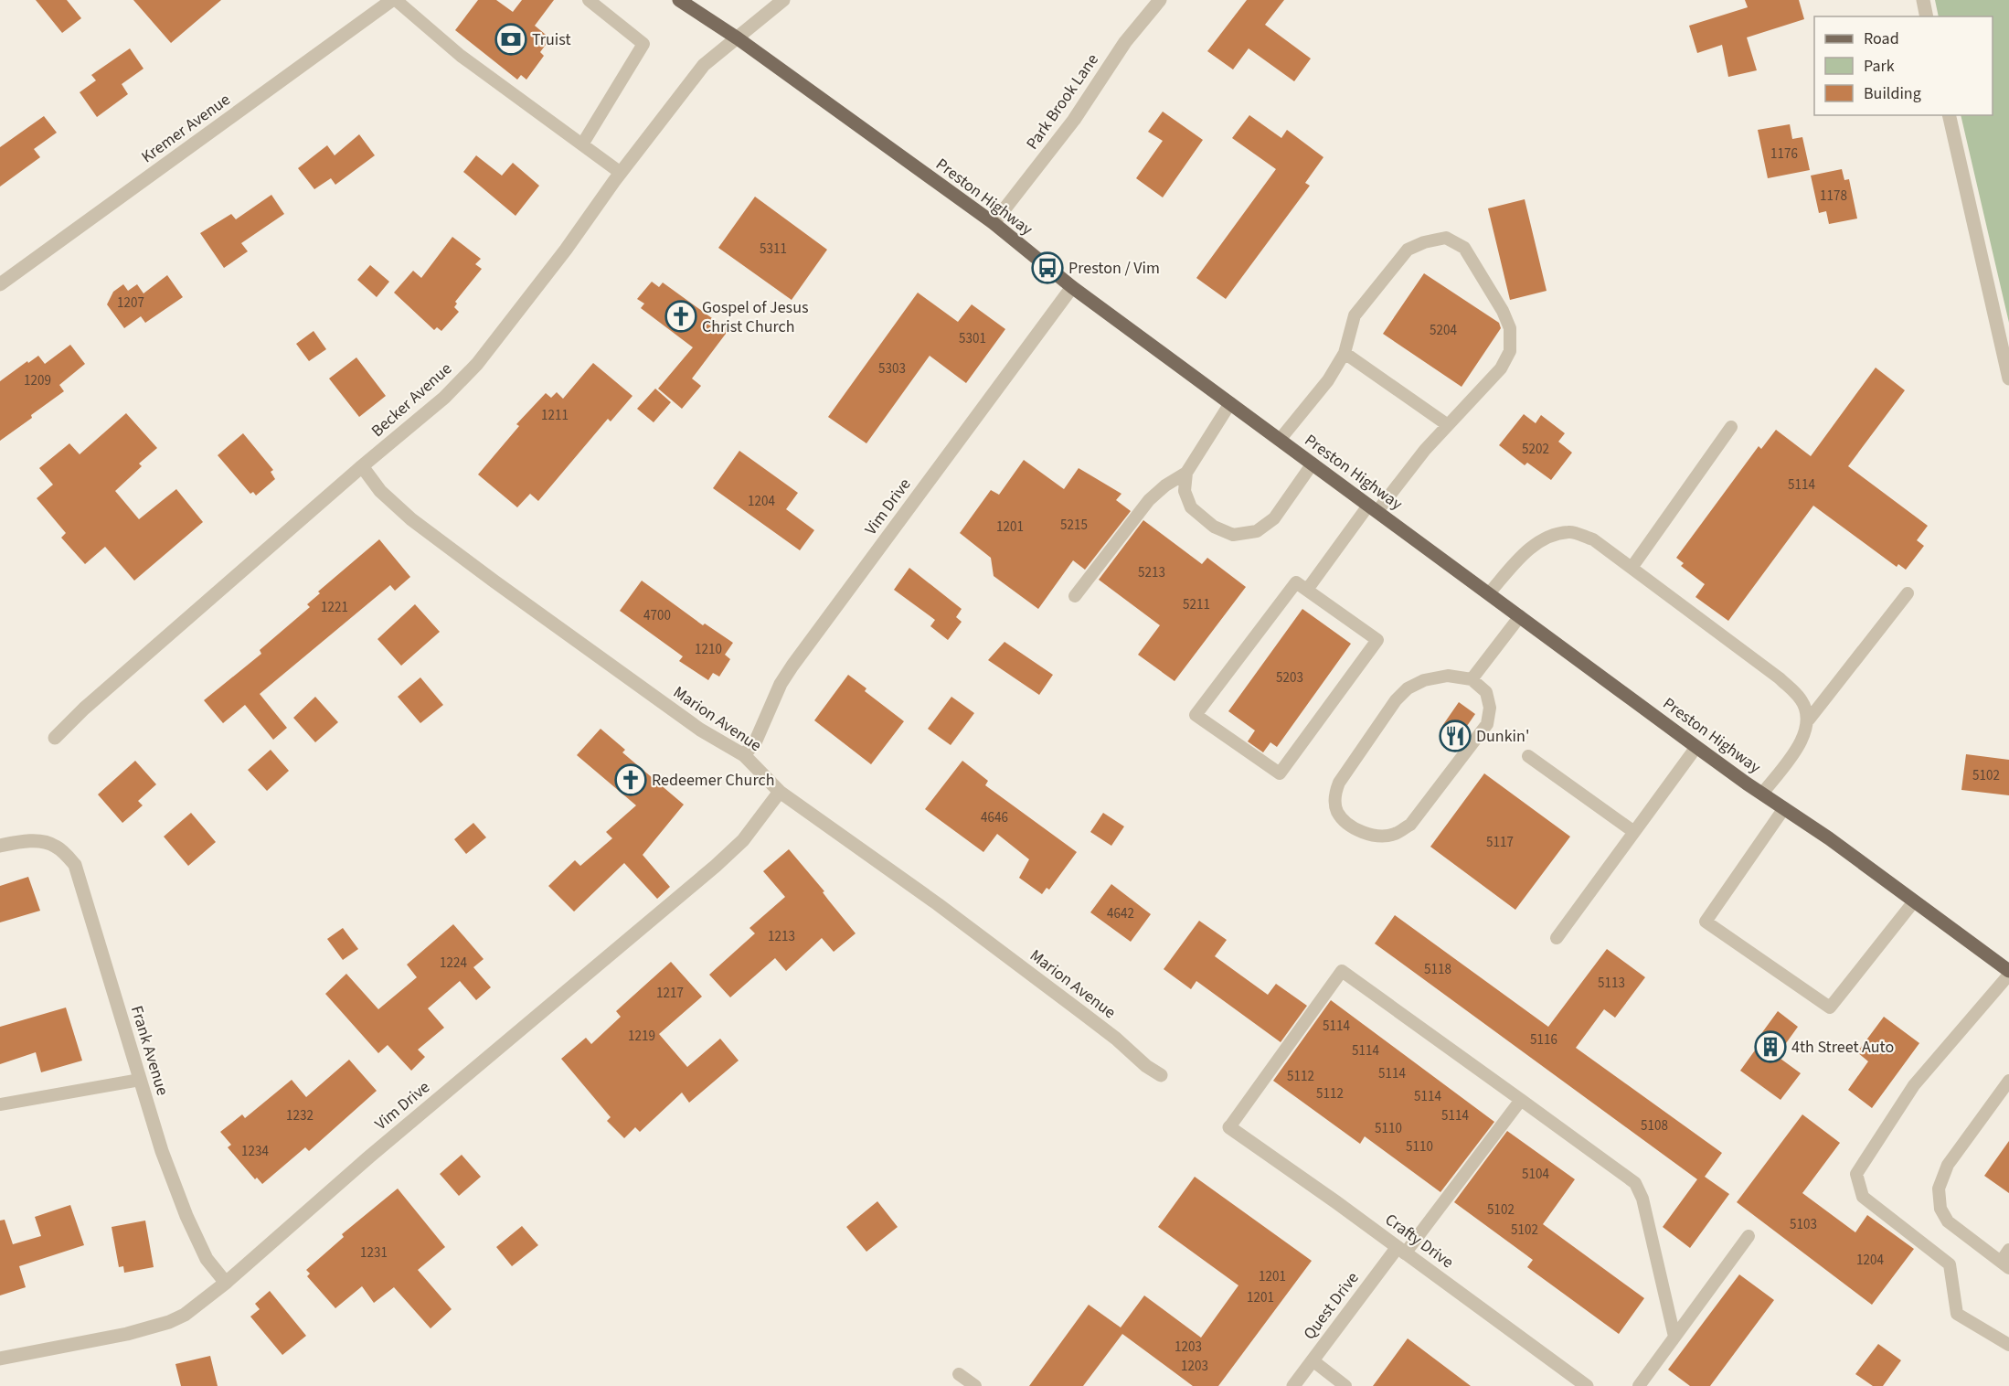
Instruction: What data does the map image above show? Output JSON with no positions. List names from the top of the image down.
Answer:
{
  "streets": {
    "main road": ["Preston Highway"],
    "street": [
      "Park Brook Lane",
      "Kremer Avenue",
      "Becker Avenue",
      "Vim Drive",
      "Marion Avenue",
      "Frank Avenue",
      "Crafty Drive",
      "Quest Drive"
    ]
  },
  "crossings": [
    ["Park Brook Lane", "Preston Highway"],
    ["Preston Highway", "Becker Avenue"],
    ["Preston Highway", "Vim Drive"],
    ["Becker Avenue", "Marion Avenue"],
    ["Vim Drive", "Marion Avenue"],
    ["Vim Drive", "Frank Avenue"],
    ["Crafty Drive", "Quest Drive"]
  ],
  "places": {
    "bank": ["Truist"],
    "bus stop": ["Preston / Vim"],
    "church": ["Gospel of Jesus Christ Church", "Redeemer Church"],
    "restaurant": ["Dunkin'"],
    "building": ["4th Street Auto"]
  },
  "house_numbers": [
    "1176",
    "1178",
    "5311",
    "1207",
    "5204",
    "5301",
    "5303",
    "1209",
    "1211",
    "5202",
    "5114",
    "1204",
    "5215",
    "1201",
    "5213",
    "5211",
    "1221",
    "4700",
    "1210",
    "5203",
    "5102",
    "4646",
    "5117",
    "4642",
    "1213",
    "1224",
    "5118",
    "5113",
    "1217",
    "5114",
    "1219",
    "5116",
    "5114",
    "5114",
    "5112",
    "5112",
    "5114",
    "1232",
    "5114",
    "5108",
    "5110",
    "5110",
    "1234",
    "5104",
    "5102",
    "5103",
    "5102",
    "1231",
    "1204",
    "1201",
    "1201",
    "1203",
    "1203"
  ],
  "legend": ["Road", "Park", "Building"]
}
